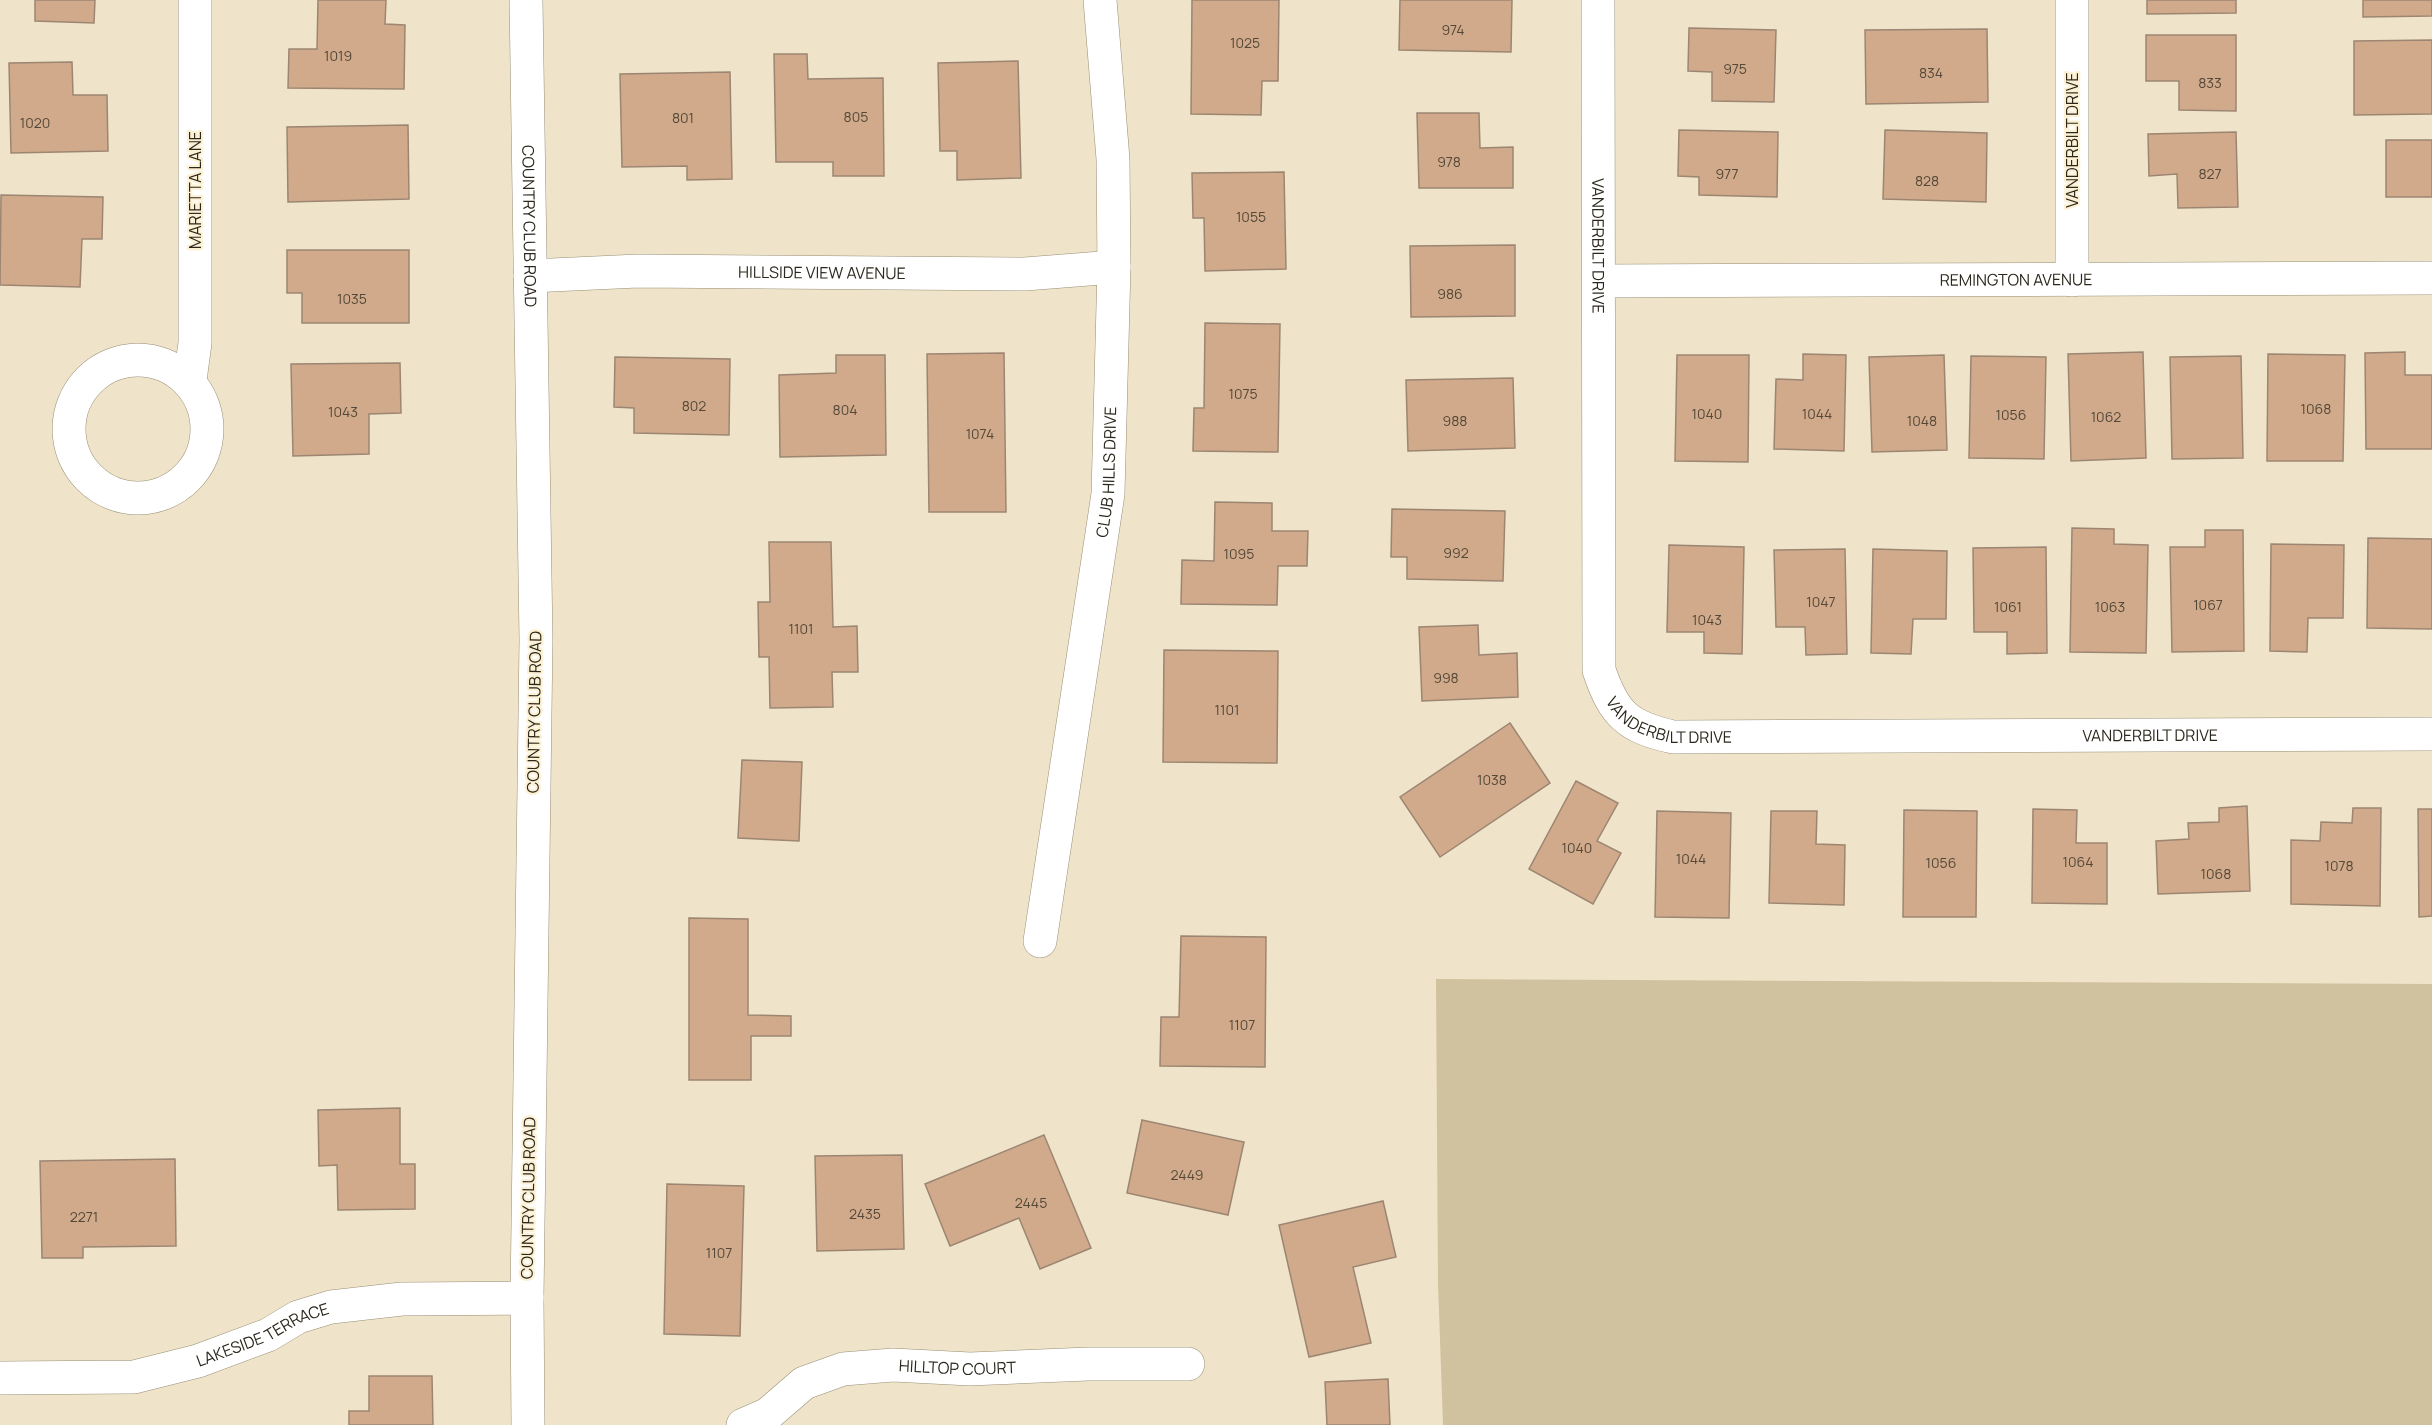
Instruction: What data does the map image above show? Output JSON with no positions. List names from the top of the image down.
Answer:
{
  "streets": {
    "street": [
      "VANDERBILT DRIVE",
      "MARIETTA LANE",
      "COUNTRY CLUB ROAD",
      "HILLSIDE VIEW AVENUE",
      "REMINGTON AVENUE",
      "CLUB HILLS DRIVE",
      "LAKESIDE TERRACE",
      "HILLTOP COURT"
    ]
  },
  "crossings": [
    ["VANDERBILT DRIVE", "REMINGTON AVENUE"],
    ["COUNTRY CLUB ROAD", "HILLSIDE VIEW AVENUE"],
    ["COUNTRY CLUB ROAD", "LAKESIDE TERRACE"],
    ["HILLSIDE VIEW AVENUE", "CLUB HILLS DRIVE"]
  ],
  "house_numbers": [
    "974",
    "1025",
    "1019",
    "975",
    "834",
    "833",
    "805",
    "801",
    "1020",
    "978",
    "977",
    "827",
    "828",
    "1055",
    "986",
    "1035",
    "1075",
    "802",
    "1068",
    "804",
    "1043",
    "1040",
    "1044",
    "1056",
    "1062",
    "988",
    "1048",
    "1074",
    "992",
    "1095",
    "1047",
    "1067",
    "1061",
    "1063",
    "1043",
    "1101",
    "998",
    "1101",
    "1038",
    "1040",
    "1044",
    "1064",
    "1056",
    "1078",
    "1068",
    "1107",
    "2449",
    "2445",
    "2435",
    "2271",
    "1107"
  ]
}
